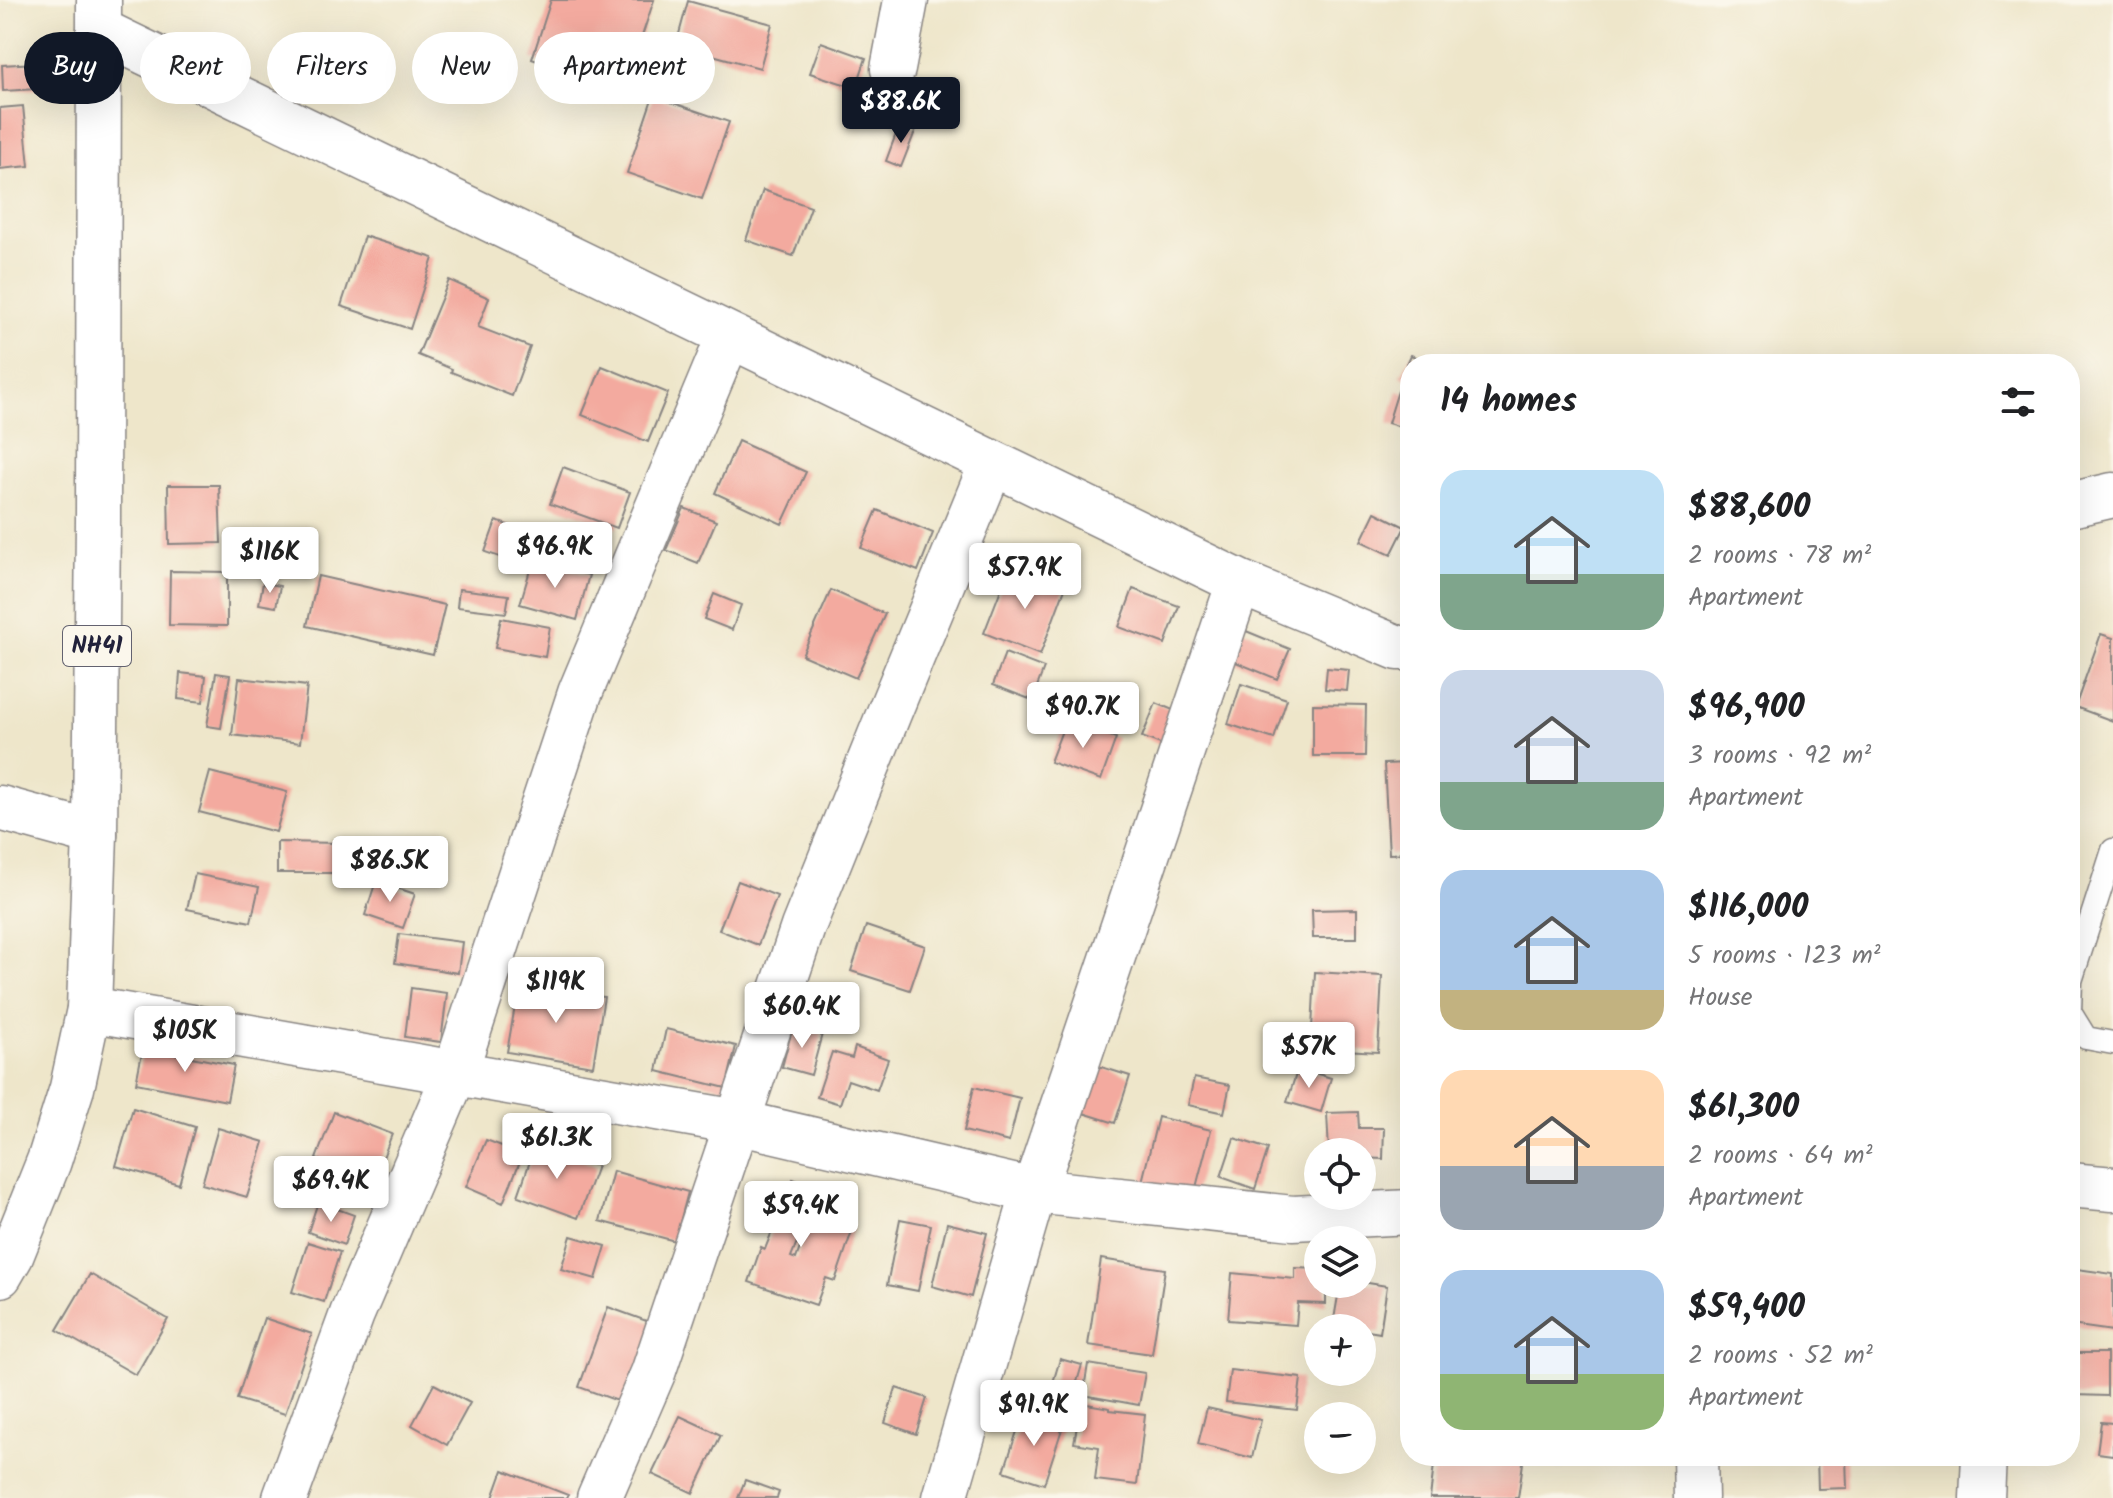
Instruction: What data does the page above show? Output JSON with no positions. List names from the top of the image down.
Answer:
{
  "streets": {
    "main road": ["NH41"]
  },
  "page": {
    "chip": [
      "Buy",
      "Rent",
      "Filters",
      "New",
      "Apartment"
    ],
    "price": [
      "$88.6K",
      "$96.9K",
      "$116K",
      "$57.9K",
      "$90.7K",
      "$86.5K",
      "$119K",
      "$60.4K",
      "$105K",
      "$57K",
      "$61.3K",
      "$69.4K",
      "$59.4K",
      "$91.9K"
    ],
    "heading": "14 homes",
    "list": [
      {
        "name": "$88,600",
        "note": "2 rooms · 78 m² · Apartment"
      },
      {
        "name": "$96,900",
        "note": "3 rooms · 92 m² · Apartment"
      },
      {
        "name": "$116,000",
        "note": "5 rooms · 123 m² · House"
      },
      {
        "name": "$61,300",
        "note": "2 rooms · 64 m² · Apartment"
      },
      {
        "name": "$59,400",
        "note": "2 rooms · 52 m² · Apartment"
      }
    ],
    "map_buttons": ["+", "−"]
  }
}
